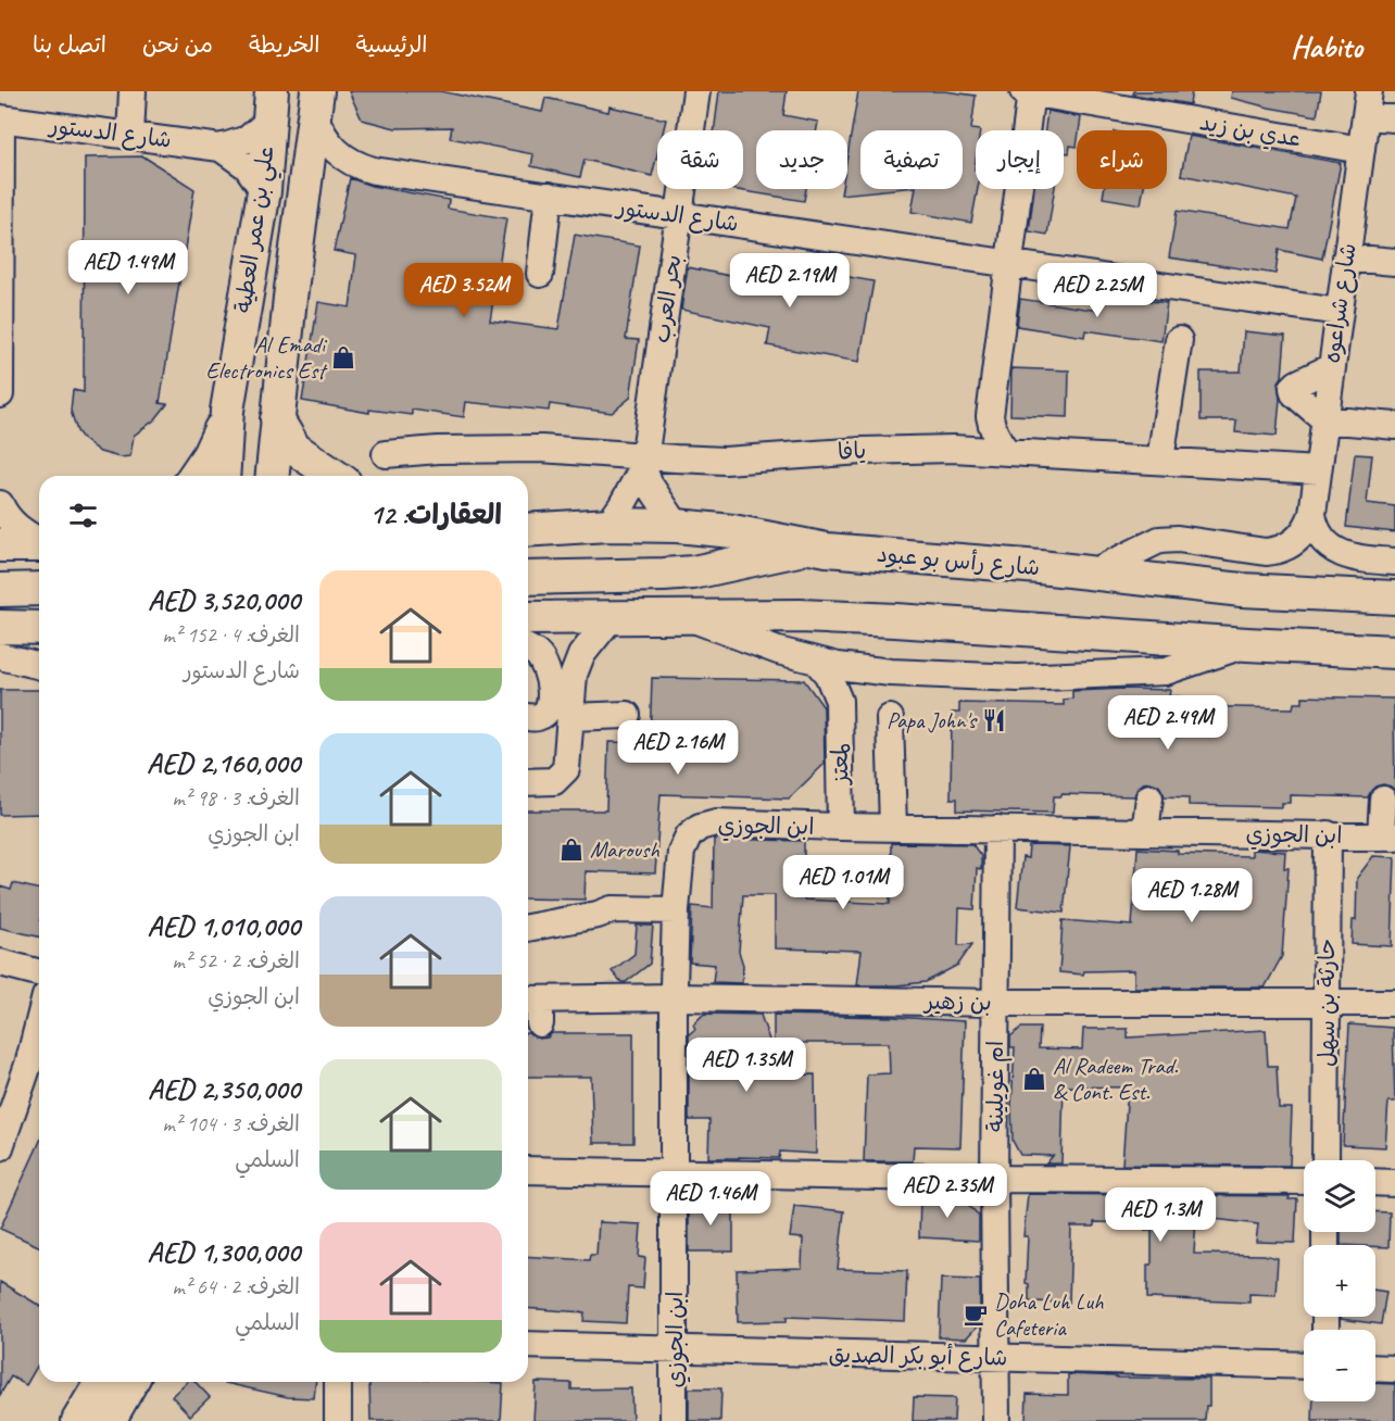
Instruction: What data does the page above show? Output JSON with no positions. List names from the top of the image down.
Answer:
{
  "streets": {
    "main road": ["علي بن عمر العطية", "شارع رأس بو عبود"],
    "street": [
      "عدي بن زيد",
      "شارع الدستور",
      "بحر العرب",
      "شارع شراعوه",
      "يافا",
      "لمعتز",
      "ابن الجوزي",
      "بن زهير",
      "حارثة بن سهل",
      "ام غويلينة",
      "شارع أبو بكر الصديق"
    ]
  },
  "crossings": [
    ["عدي بن زيد", "شارع شراعوه"],
    ["شارع الدستور", "علي بن عمر العطية"],
    ["شارع الدستور", "بحر العرب"],
    ["شارع الدستور", "شارع شراعوه"],
    ["بحر العرب", "يافا"],
    ["بحر العرب", "شارع رأس بو عبود"],
    ["شارع شراعوه", "يافا"],
    ["شارع شراعوه", "شارع رأس بو عبود"],
    ["لمعتز", "ابن الجوزي"],
    ["ابن الجوزي", "بن زهير"],
    ["ابن الجوزي", "حارثة بن سهل"],
    ["ابن الجوزي", "ام غويلينة"],
    ["ابن الجوزي", "شارع أبو بكر الصديق"],
    ["بن زهير", "حارثة بن سهل"],
    ["بن زهير", "ام غويلينة"],
    ["ام غويلينة", "شارع أبو بكر الصديق"]
  ],
  "places": {
    "shop": ["Al Emadi Electronics Est", "Maroush", "Al Radeem Trad. & Cont. Est."],
    "restaurant": ["Papa John's"],
    "cafe": ["Doha Luh Luh Cafeteria"]
  },
  "page": {
    "header": "Habito",
    "nav": [
      "الرئيسية",
      "الخريطة",
      "من نحن",
      "اتصل بنا"
    ],
    "chip": [
      "شراء",
      "إيجار",
      "تصفية",
      "جديد",
      "شقة"
    ],
    "price": [
      "AED 1.49M",
      "AED 2.19M",
      "AED 3.52M",
      "AED 2.25M",
      "AED 2.49M",
      "AED 2.16M",
      "AED 1.01M",
      "AED 1.28M",
      "AED 1.35M",
      "AED 2.35M",
      "AED 1.46M",
      "AED 1.3M"
    ],
    "heading": "العقارات: 12",
    "list": [
      {
        "name": "AED 3,520,000",
        "note": "الغرف: 4 · 152 m² · شارع الدستور"
      },
      {
        "name": "AED 2,160,000",
        "note": "الغرف: 3 · 98 m² · ابن الجوزي"
      },
      {
        "name": "AED 1,010,000",
        "note": "الغرف: 2 · 52 m² · ابن الجوزي"
      },
      {
        "name": "AED 2,350,000",
        "note": "الغرف: 3 · 104 m² · السلمي"
      },
      {
        "name": "AED 1,300,000",
        "note": "الغرف: 2 · 64 m² · السلمي"
      }
    ],
    "map_buttons": ["+", "−"]
  }
}
